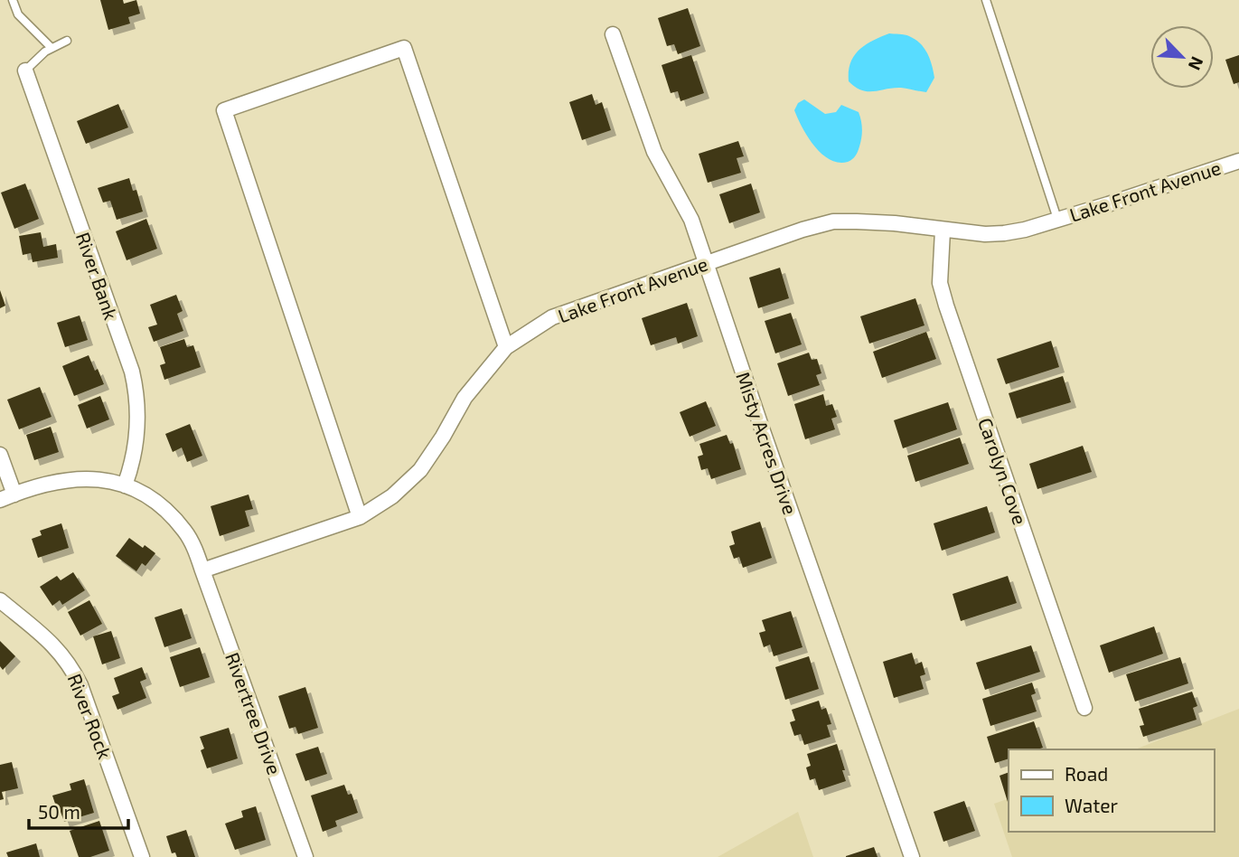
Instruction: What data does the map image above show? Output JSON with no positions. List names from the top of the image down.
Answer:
{
  "streets": {
    "street": [
      "Lake Front Avenue",
      "River Bank",
      "Misty Acres Drive",
      "Carolyn Cove",
      "Rivertree Drive",
      "River Rock"
    ]
  },
  "crossings": [
    ["Lake Front Avenue", "Misty Acres Drive"],
    ["Lake Front Avenue", "Carolyn Cove"],
    ["Lake Front Avenue", "Rivertree Drive"]
  ],
  "legend": ["Road", "Water"],
  "scale_bar": "50 m",
  "north": "bottom right"
}
